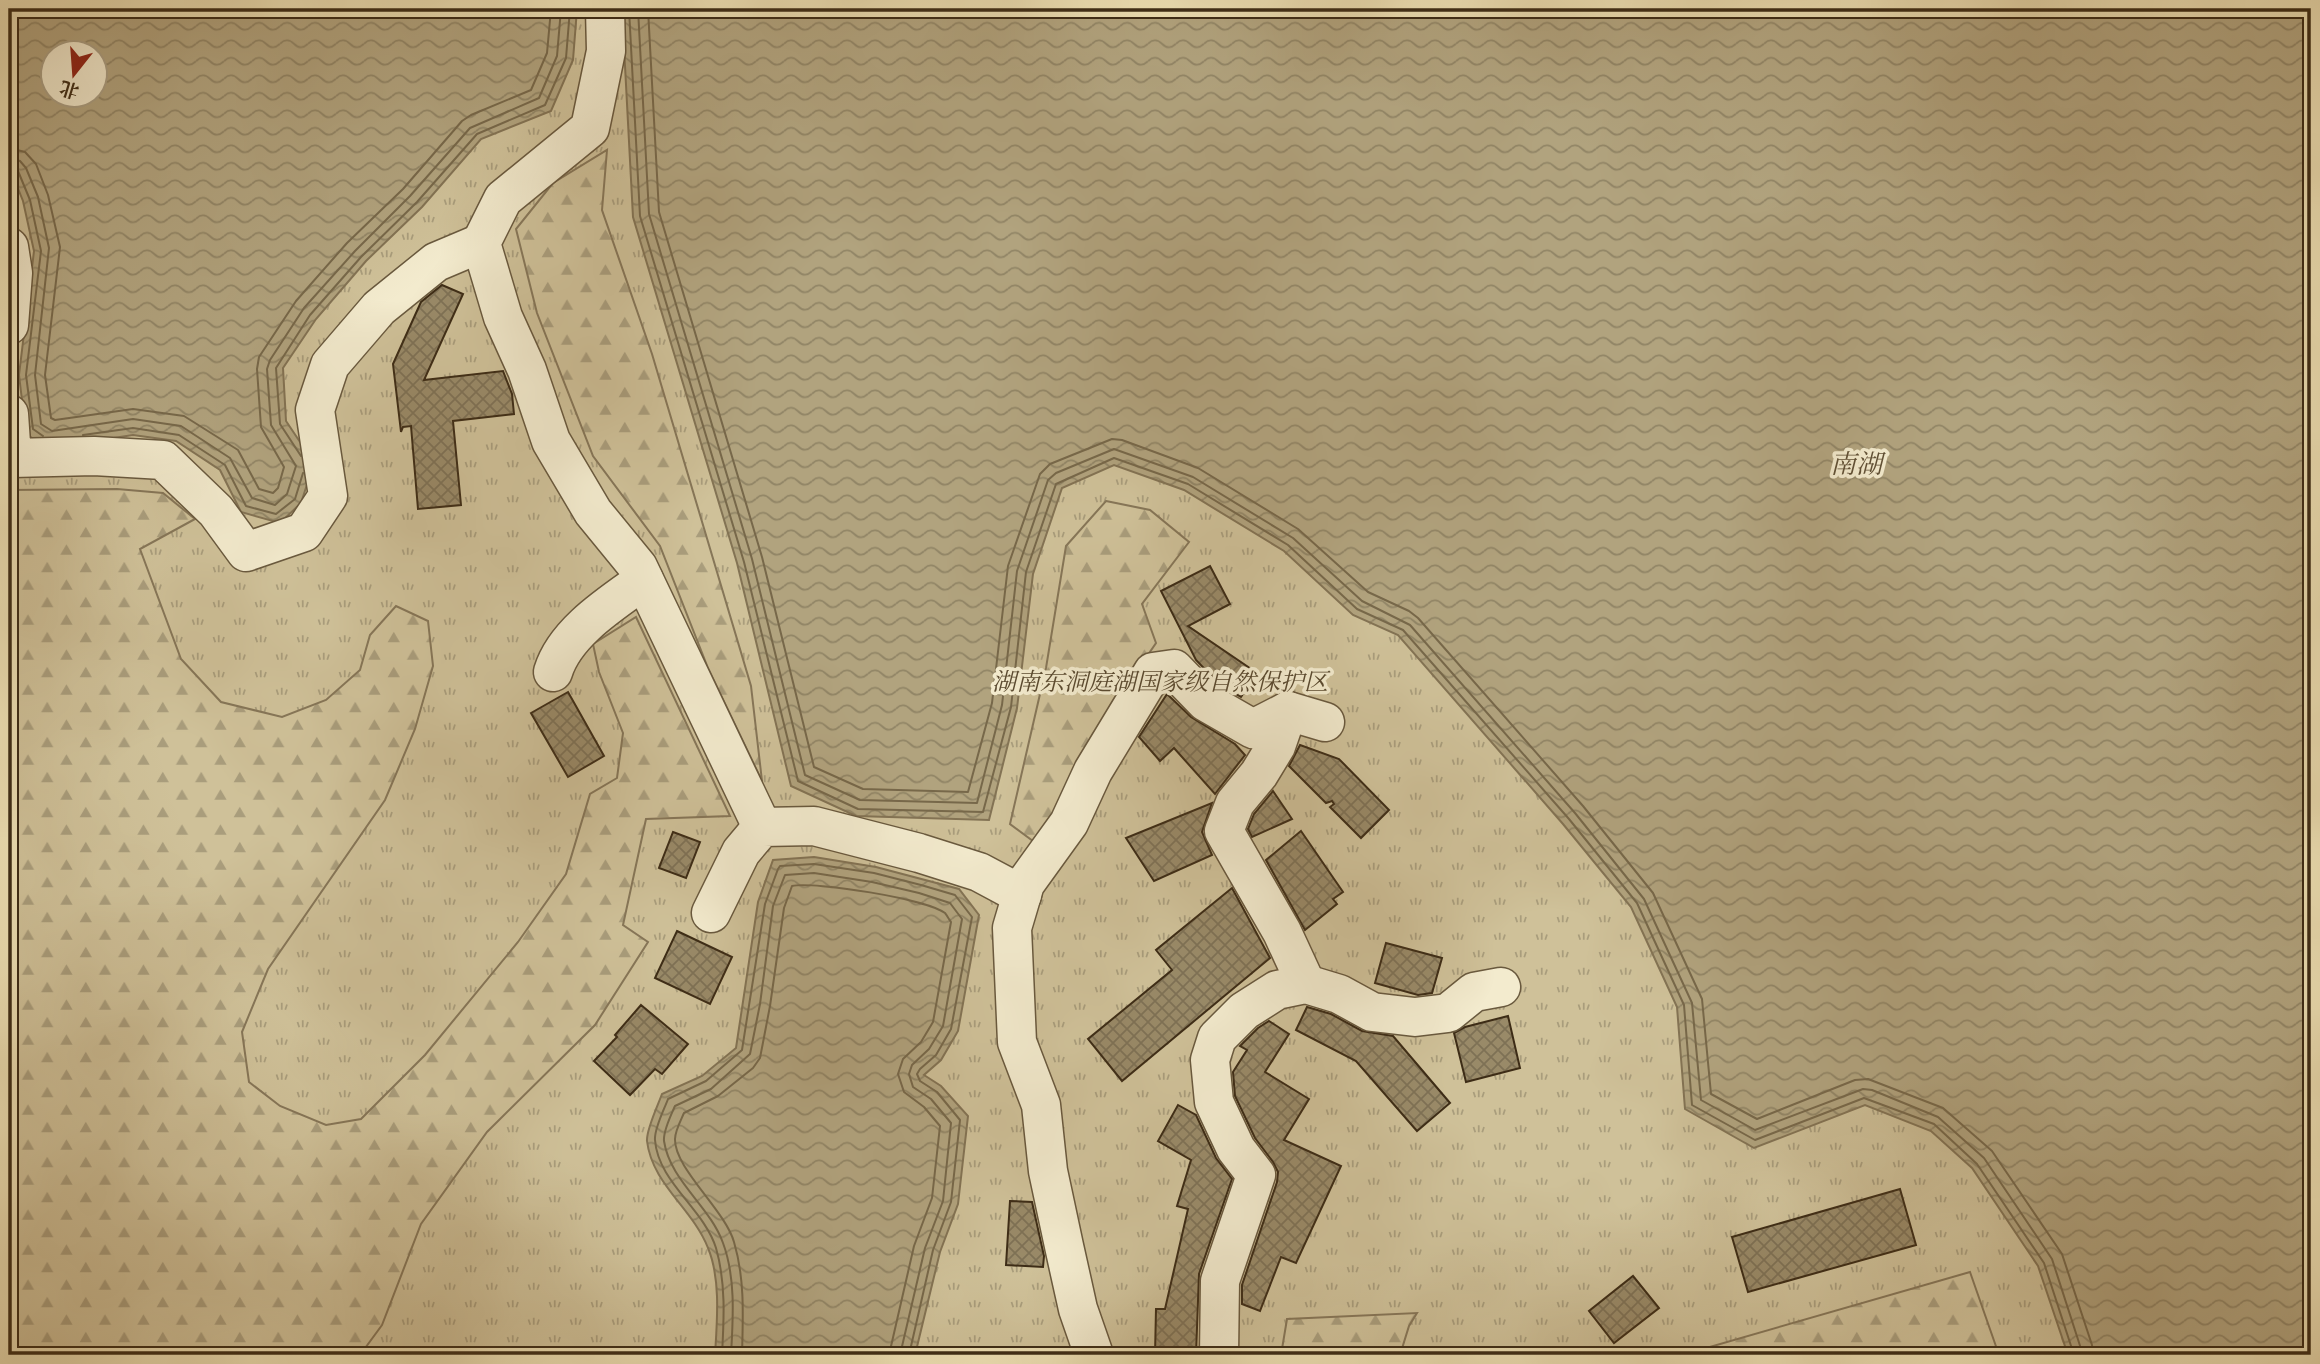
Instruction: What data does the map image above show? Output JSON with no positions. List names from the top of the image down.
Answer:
{
  "water": ["南湖"],
  "parks": ["湖南东洞庭湖国家级自然保护区"],
  "north": "bottom"
}
